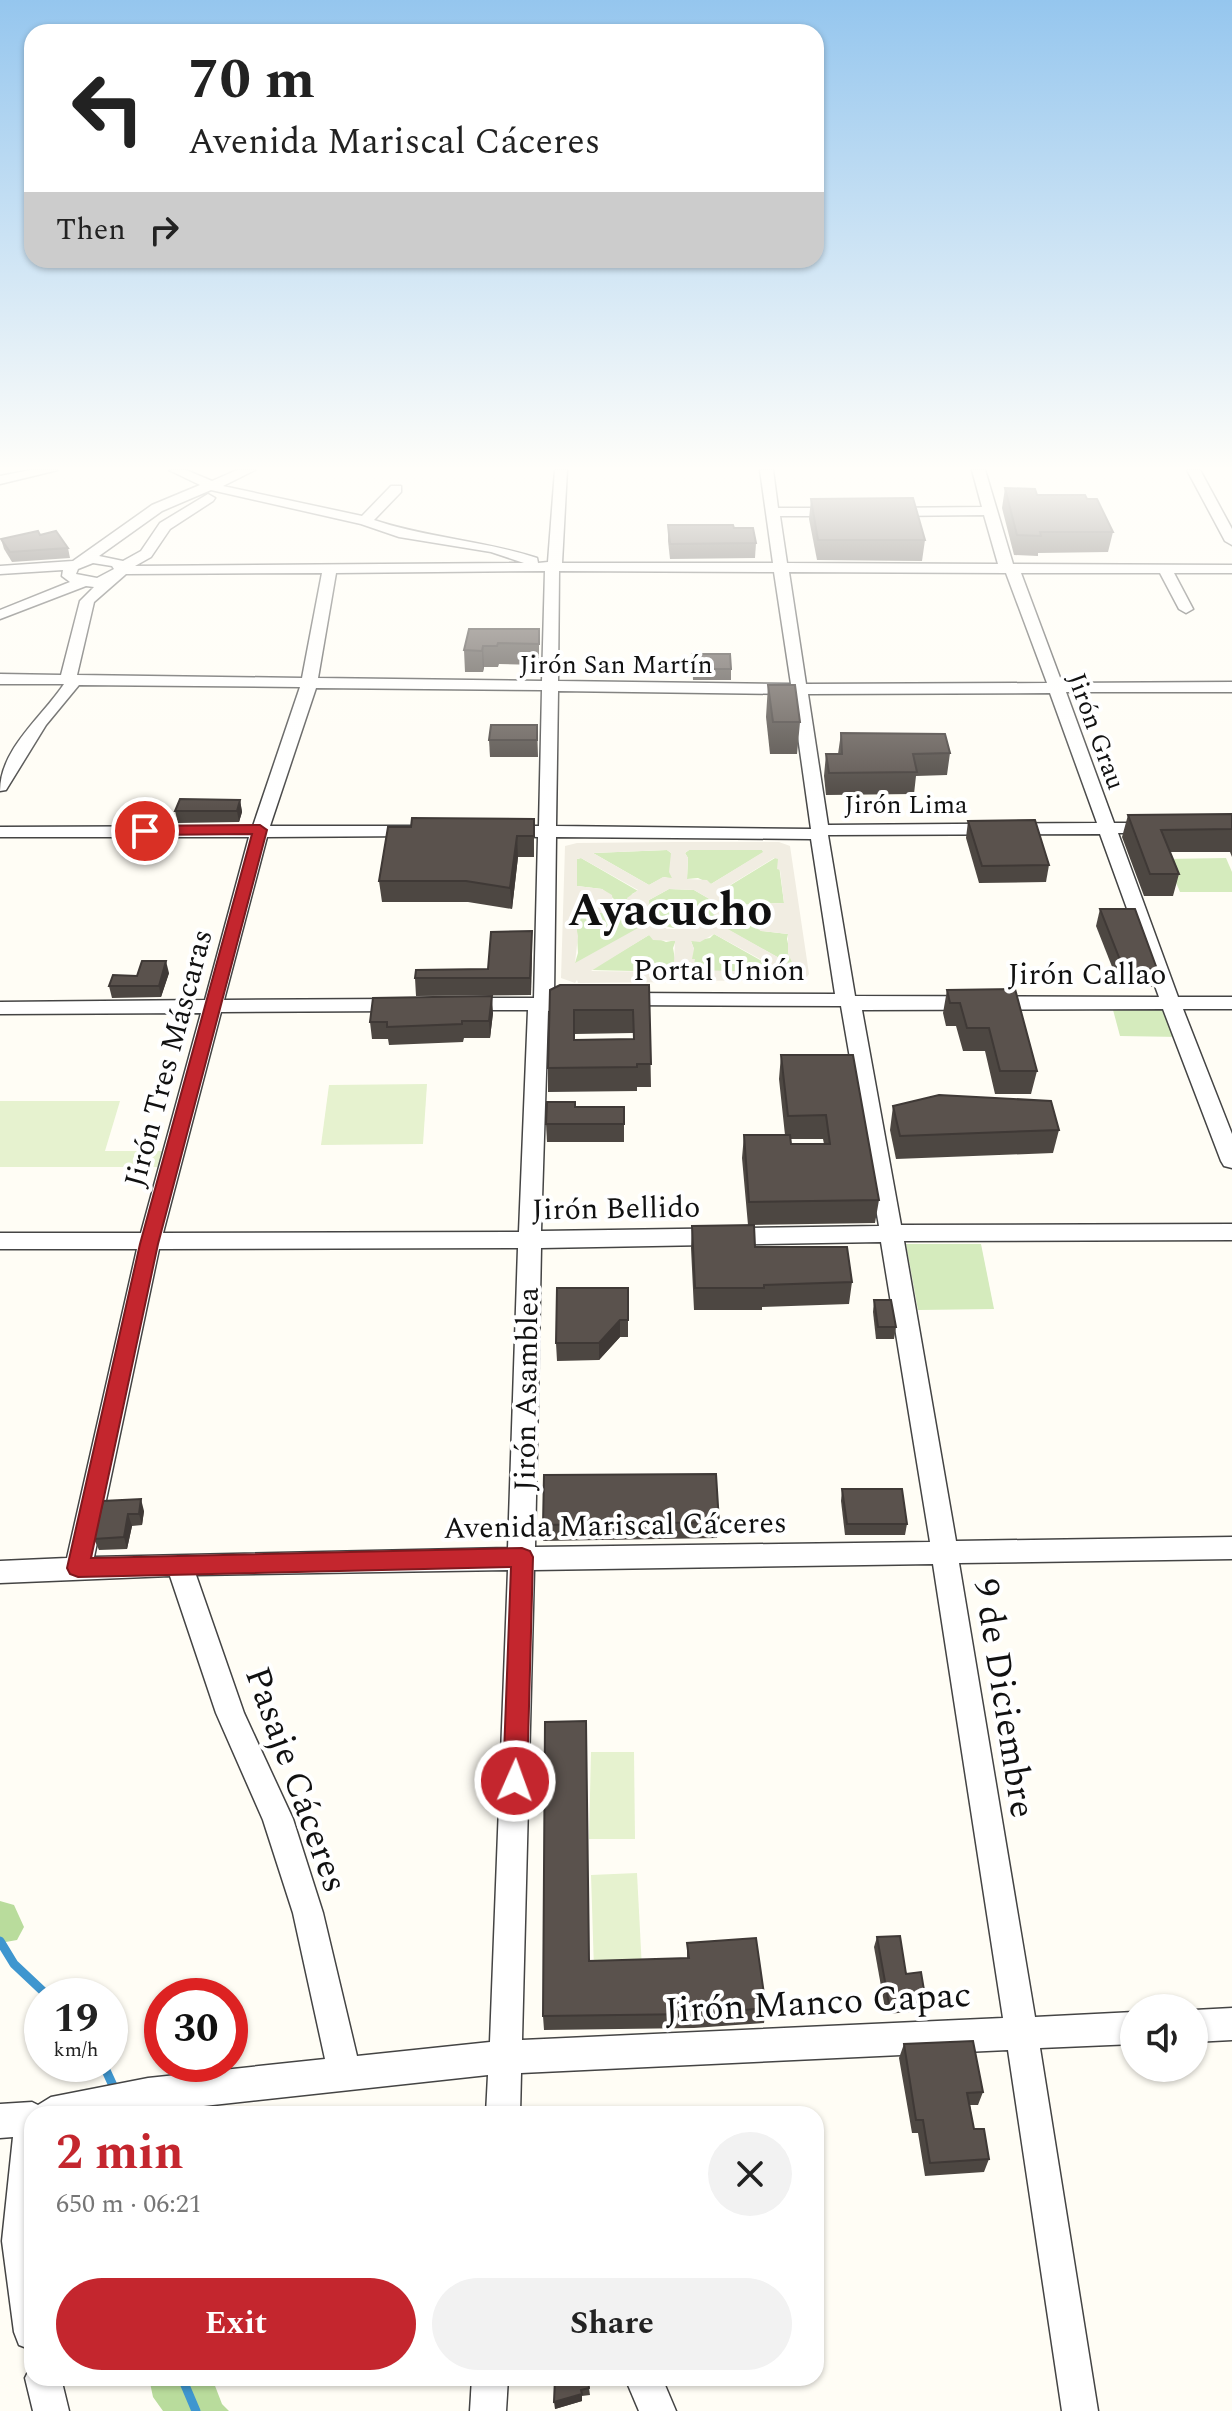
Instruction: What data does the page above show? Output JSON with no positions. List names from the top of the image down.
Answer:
{
  "streets": {
    "street": [
      "Jirón San Martín",
      "Jirón Grau",
      "Jirón Lima",
      "Portal Unión",
      "Jirón Callao",
      "Jirón Tres Máscaras",
      "Jirón Bellido",
      "Jirón Asamblea",
      "Avenida Mariscal Cáceres",
      "9 de Diciembre",
      "Pasaje Cáceres",
      "Jirón Manco Capac"
    ]
  },
  "crossings": [
    ["Jirón San Martín", "Jirón Grau"],
    ["Jirón San Martín", "Jirón Tres Máscaras"],
    ["Jirón San Martín", "Jirón Asamblea"],
    ["Jirón San Martín", "9 de Diciembre"],
    ["Jirón Grau", "Jirón Lima"],
    ["Jirón Grau", "Jirón Callao"],
    ["Jirón Lima", "Jirón Asamblea"],
    ["Jirón Lima", "9 de Diciembre"],
    ["Portal Unión", "Jirón Callao"],
    ["Portal Unión", "Jirón Tres Máscaras"],
    ["Portal Unión", "Jirón Asamblea"],
    ["Portal Unión", "9 de Diciembre"],
    ["Jirón Callao", "9 de Diciembre"],
    ["Jirón Tres Máscaras", "Jirón Bellido"],
    ["Jirón Tres Máscaras", "Avenida Mariscal Cáceres"],
    ["Jirón Bellido", "Jirón Asamblea"],
    ["Jirón Bellido", "9 de Diciembre"],
    ["Jirón Asamblea", "Avenida Mariscal Cáceres"],
    ["Jirón Asamblea", "Jirón Manco Capac"],
    ["Avenida Mariscal Cáceres", "9 de Diciembre"],
    ["Avenida Mariscal Cáceres", "Pasaje Cáceres"],
    ["9 de Diciembre", "Jirón Manco Capac"],
    ["Pasaje Cáceres", "Jirón Manco Capac"]
  ],
  "districts": ["Ayacucho"],
  "page": {
    "turn": ["70 m", "Avenida Mariscal Cáceres"],
    "then": "Then",
    "speed": "19 km/h",
    "limit": "30",
    "heading": ["2 min", "650 m · 06:21"],
    "buttons": ["Exit", "Share"]
  }
}
